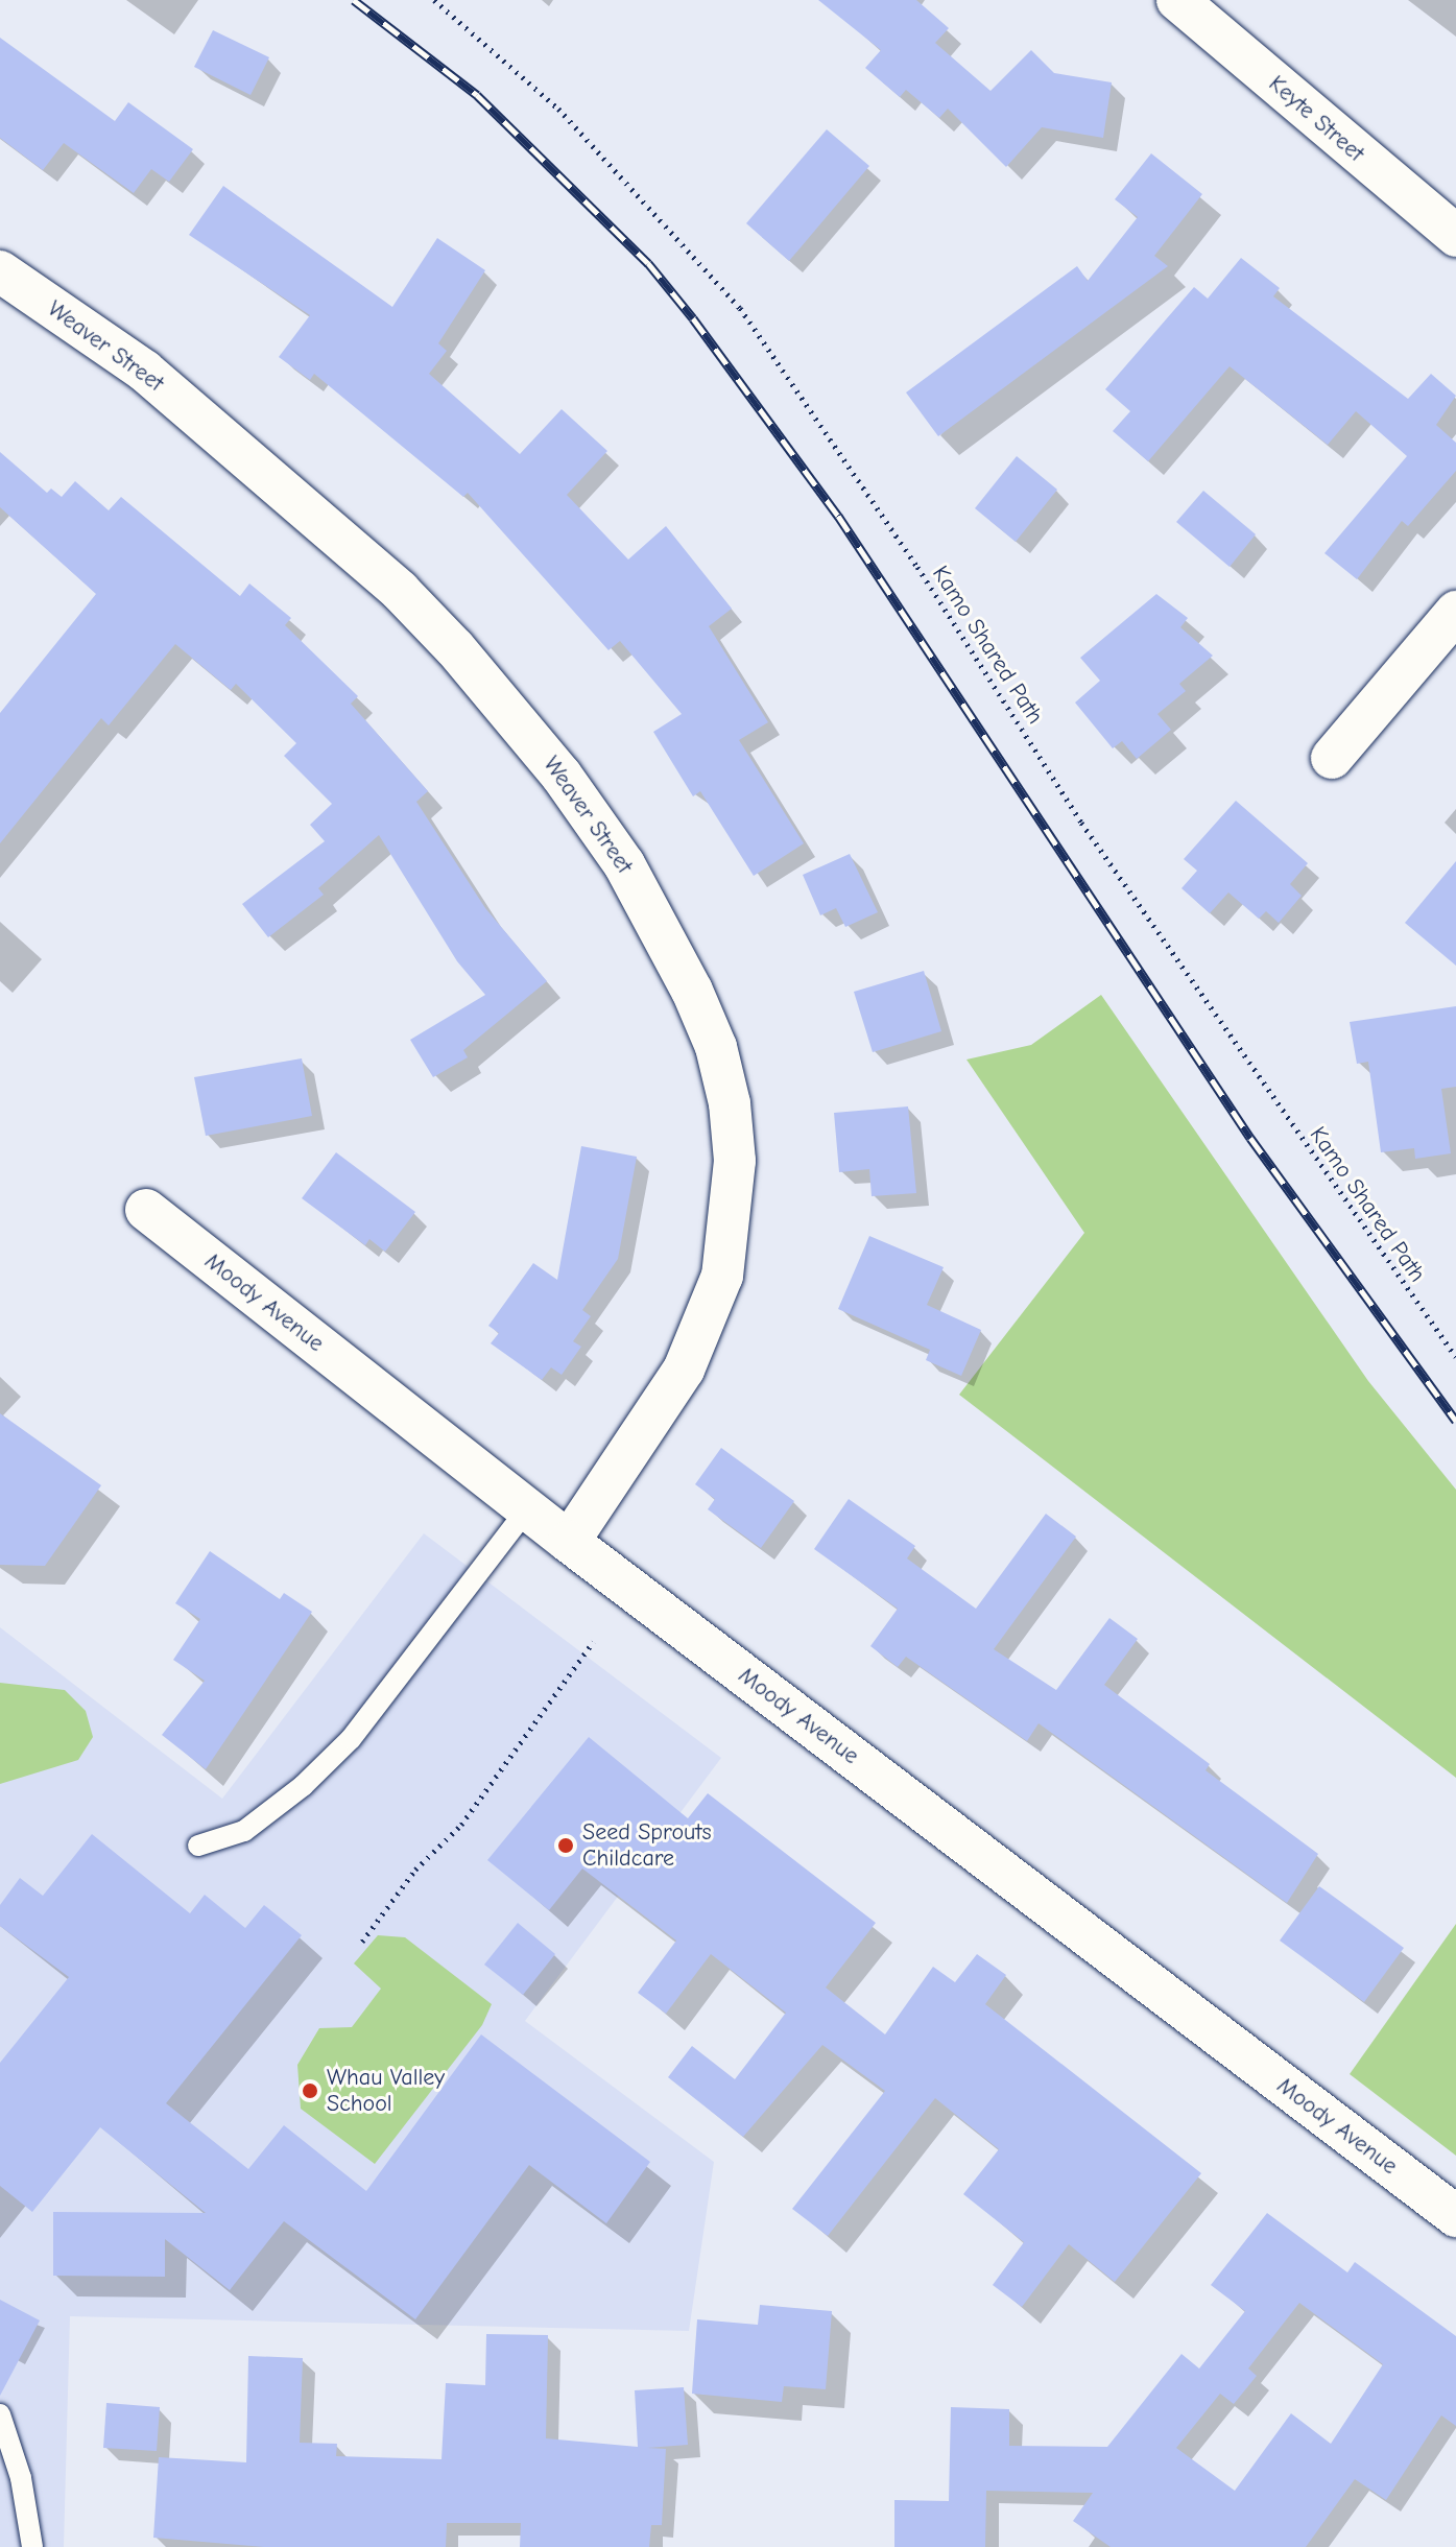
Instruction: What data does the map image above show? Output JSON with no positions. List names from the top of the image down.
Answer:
{
  "streets": {
    "street": ["Keyte Street", "Weaver Street", "Moody Avenue"],
    "path": ["Kamo Shared Path"]
  },
  "crossings": [
    ["Weaver Street", "Moody Avenue"]
  ],
  "places": ["Seed Sprouts Childcare", "Whau Valley School"]
}
